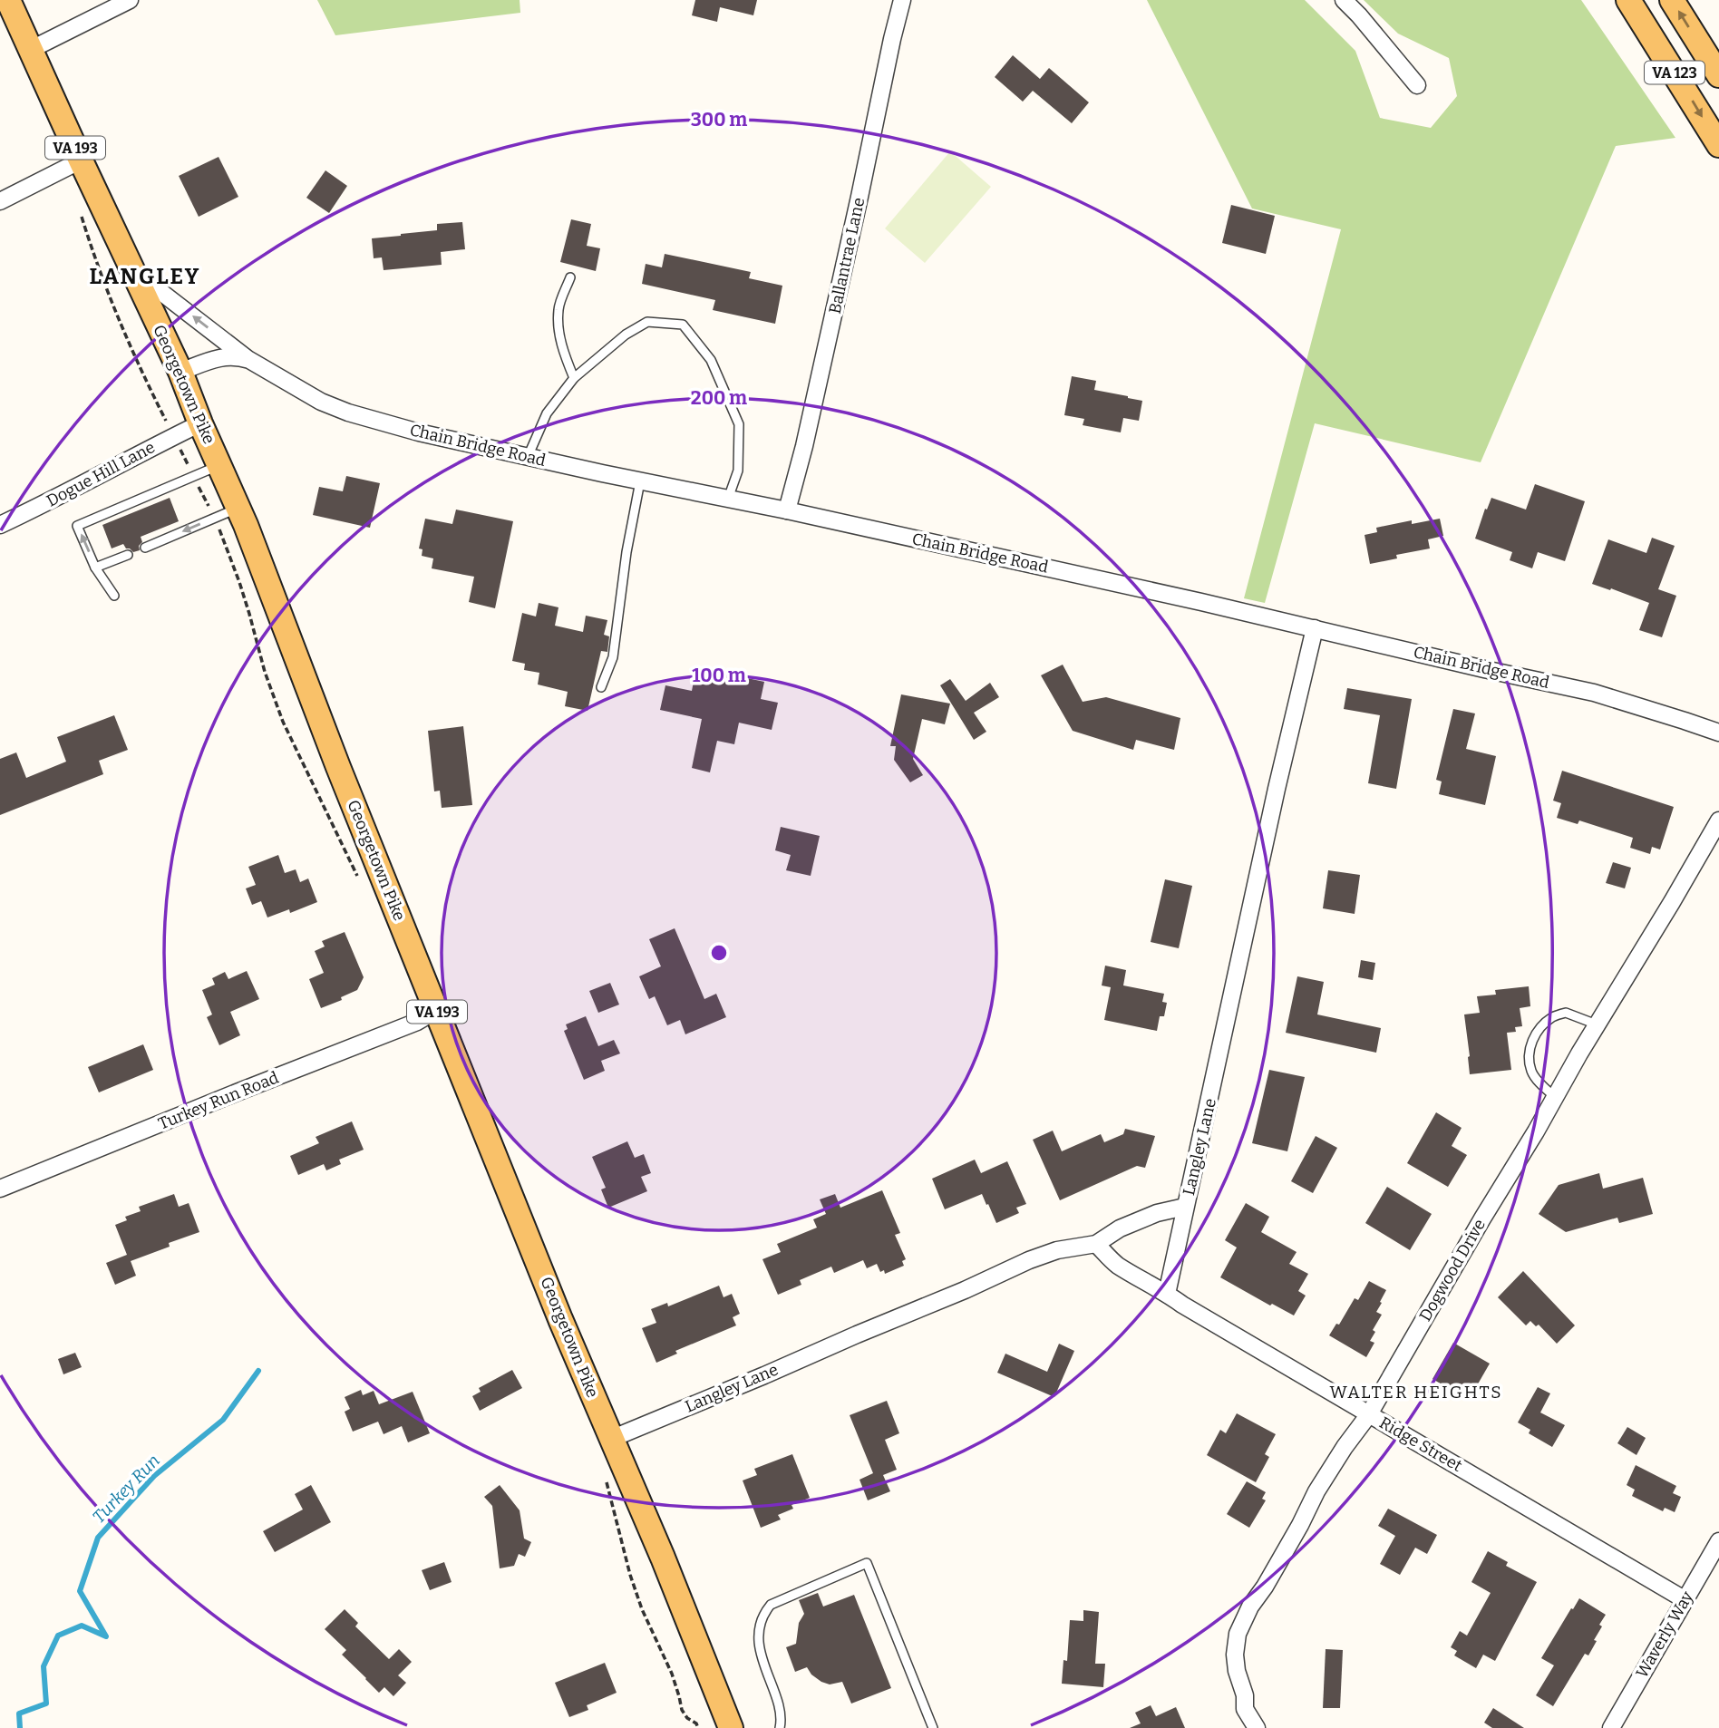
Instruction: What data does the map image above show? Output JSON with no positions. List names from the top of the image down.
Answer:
{
  "streets": {
    "main road": ["VA 123", "VA 193", "Georgetown Pike"],
    "street": [
      "Ballantrae Lane",
      "Chain Bridge Road",
      "Dogue Hill Lane",
      "Turkey Run Road",
      "Langley Lane",
      "Dogwood Drive",
      "Ridge Street",
      "Waverly Way"
    ]
  },
  "crossings": [
    ["Ballantrae Lane", "Chain Bridge Road"],
    ["Georgetown Pike", "Chain Bridge Road"],
    ["Georgetown Pike", "Dogue Hill Lane"],
    ["Georgetown Pike", "Turkey Run Road"],
    ["Georgetown Pike", "Langley Lane"],
    ["Chain Bridge Road", "Langley Lane"],
    ["Langley Lane", "Ridge Street"],
    ["Dogwood Drive", "Ridge Street"],
    ["Ridge Street", "Waverly Way"]
  ],
  "districts": ["LANGLEY", "WALTER HEIGHTS"],
  "water": ["Turkey Run"],
  "rings": ["300 m", "200 m", "100 m"]
}
